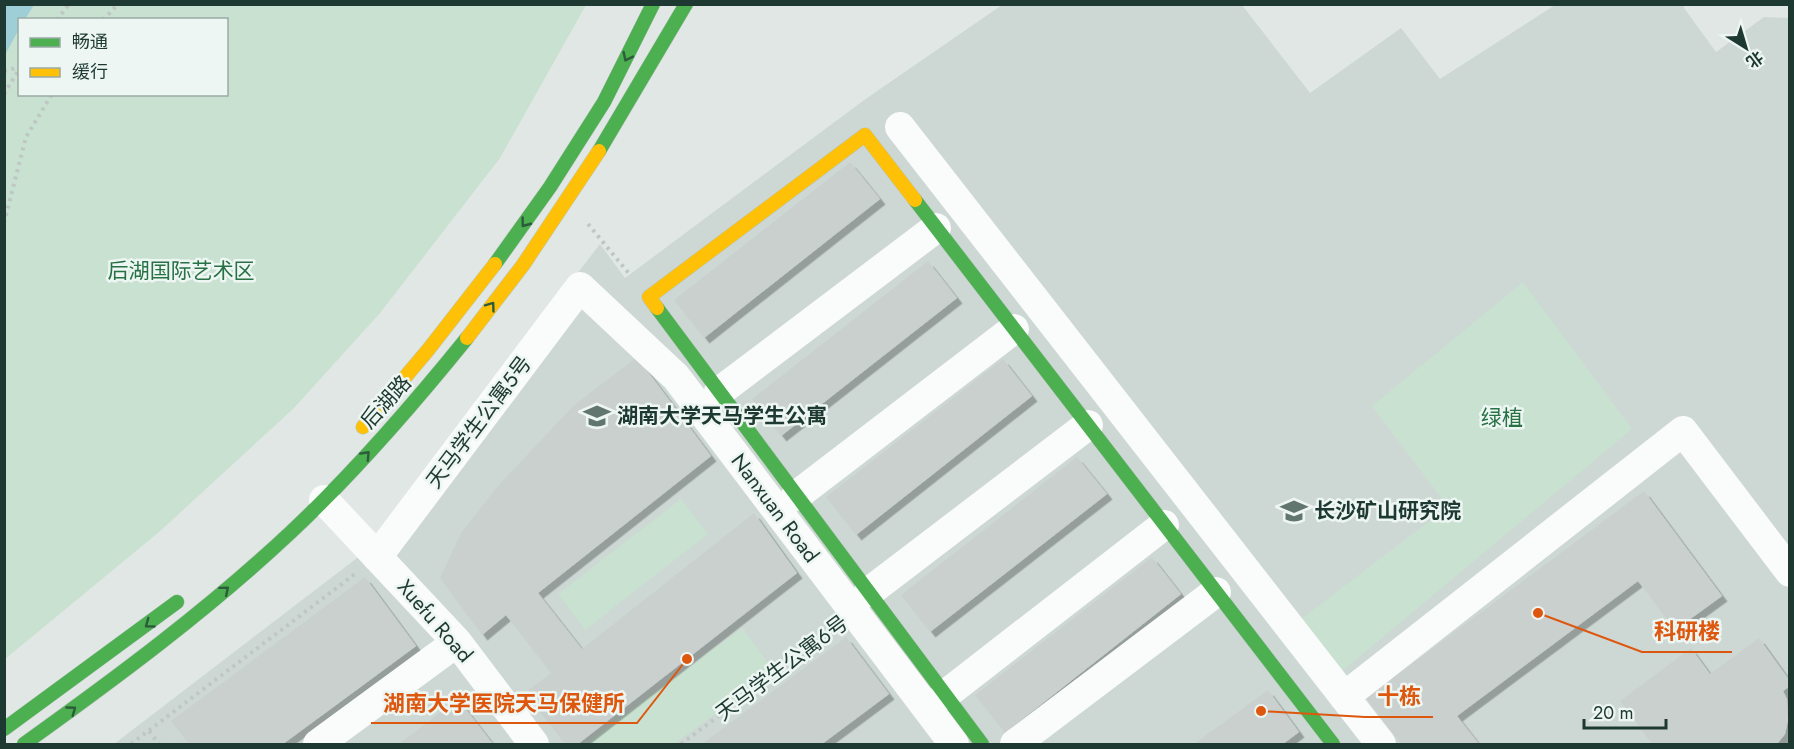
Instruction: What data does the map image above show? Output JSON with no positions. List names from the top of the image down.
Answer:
{
  "streets": {
    "main road": ["后湖路"],
    "street": ["天马学生公寓5号", "Nanxuan Road", "Xuefu Road"],
    "path": ["天马学生公寓6号"]
  },
  "crossings": [
    ["后湖路", "Xuefu Road"],
    ["天马学生公寓5号", "Nanxuan Road"],
    ["天马学生公寓5号", "Xuefu Road"],
    ["Nanxuan Road", "天马学生公寓6号"]
  ],
  "parks": ["后湖国际艺术区", "绿植"],
  "places": {
    "school or university": ["湖南大学天马学生公寓", "长沙矿山研究院"],
    "other": ["科研楼", "湖南大学医院天马保健所", "十栋"]
  },
  "legend": ["畅通", "缓行"],
  "scale_bar": "20 m",
  "north": "bottom right"
}
